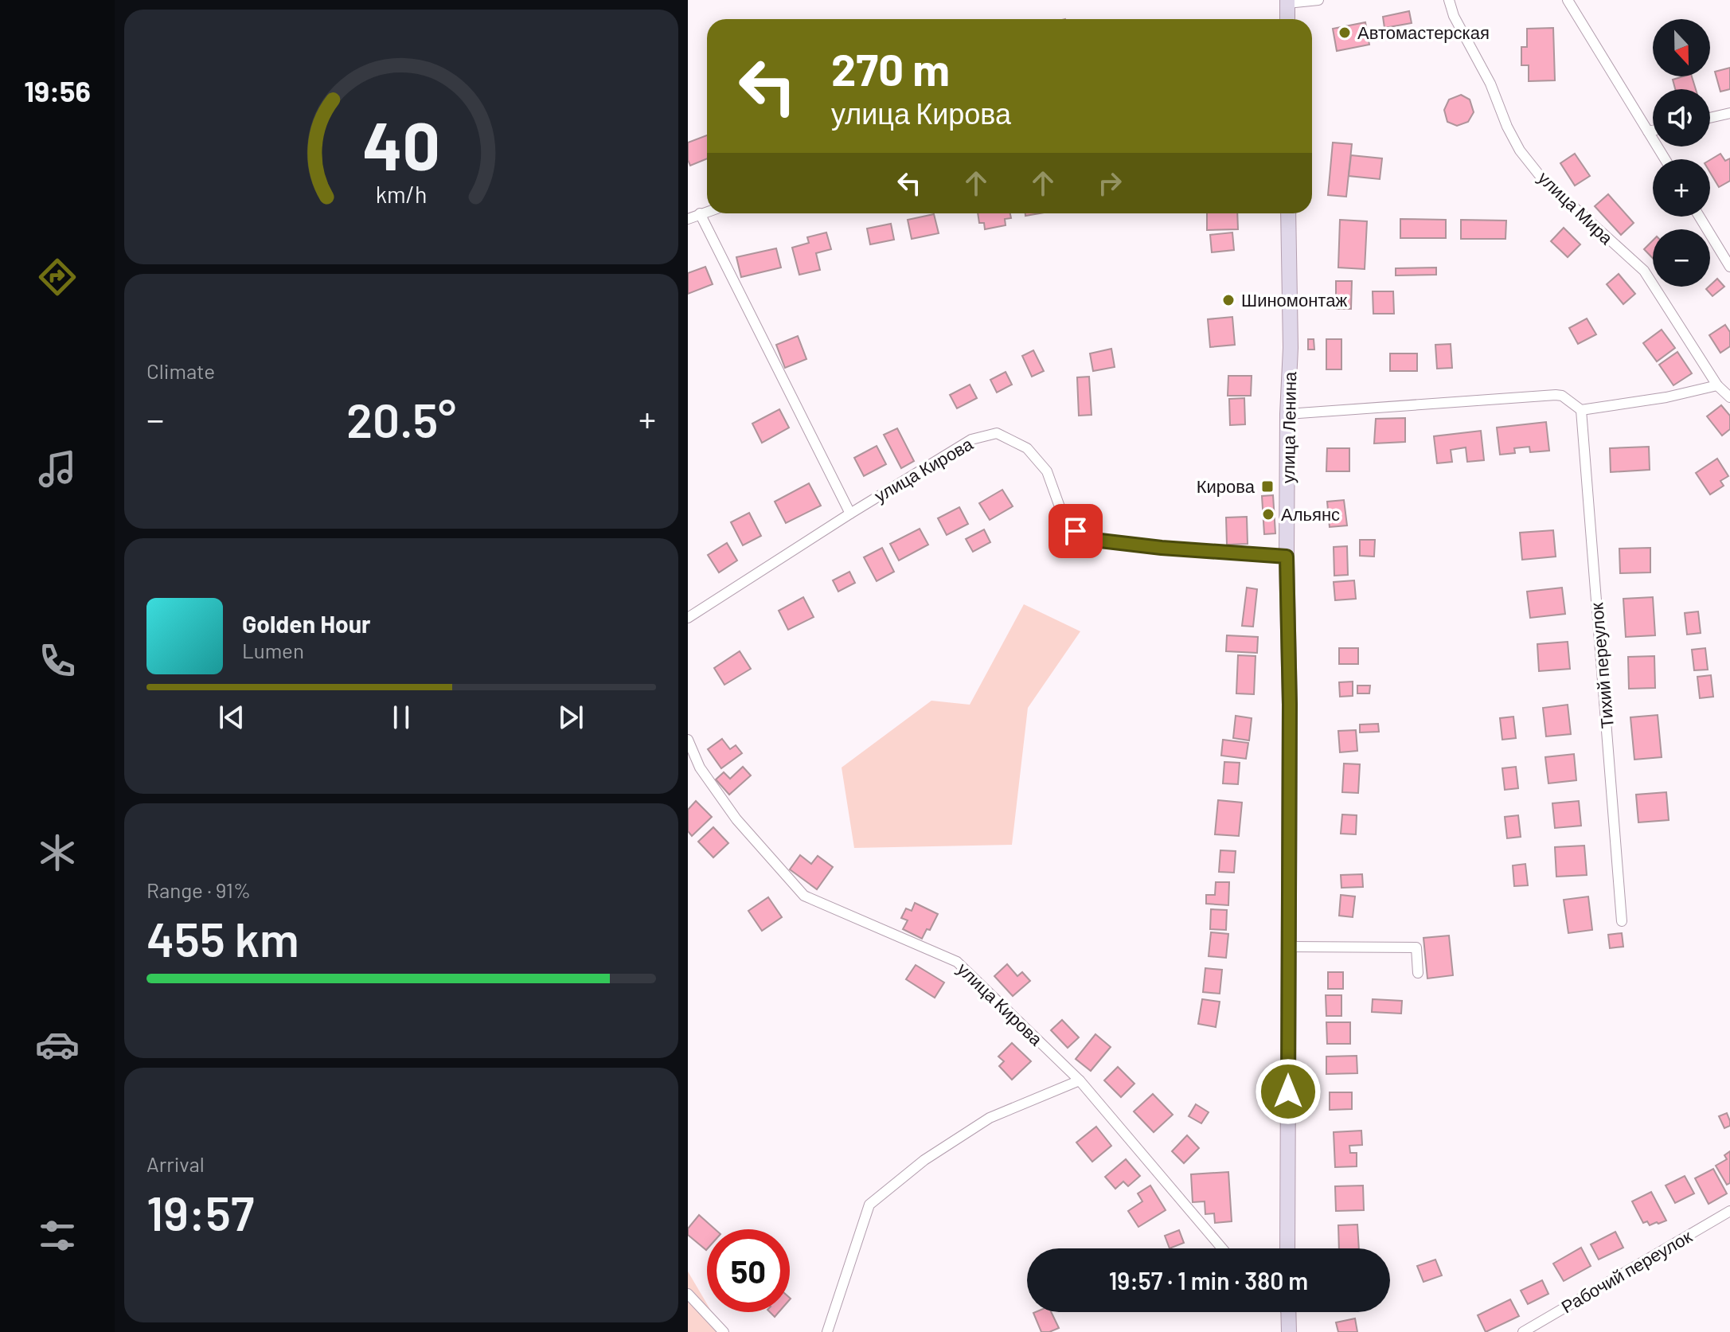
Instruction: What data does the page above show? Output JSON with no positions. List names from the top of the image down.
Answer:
{
  "streets": {
    "main road": ["улица Ленина"],
    "street": [
      "улица Мира",
      "улица Кирова",
      "Тихий переулок",
      "Рабочий переулок"
    ]
  },
  "crossings": [
    ["улица Ленина", "улица Кирова"]
  ],
  "places": {
    "other": ["Автомастерская", "Шиномонтаж", "Альянс"],
    "transit": ["Кирова"]
  },
  "north": "bottom",
  "page": {
    "tabs": "19:56",
    "map_buttons": ["+", "−"],
    "turn": ["270 m", "улица Кирова"],
    "tile": [
      "Climate",
      ["Range · 91%", "455 km"],
      ["Arrival", "19:57"]
    ],
    "heat": ["−", "20.5°", "+"],
    "song": ["Golden Hour", "Lumen"],
    "limit": "50",
    "trip": "19:57 · 1 min · 380 m",
    "gauge": ["40", "km/h"]
  }
}
